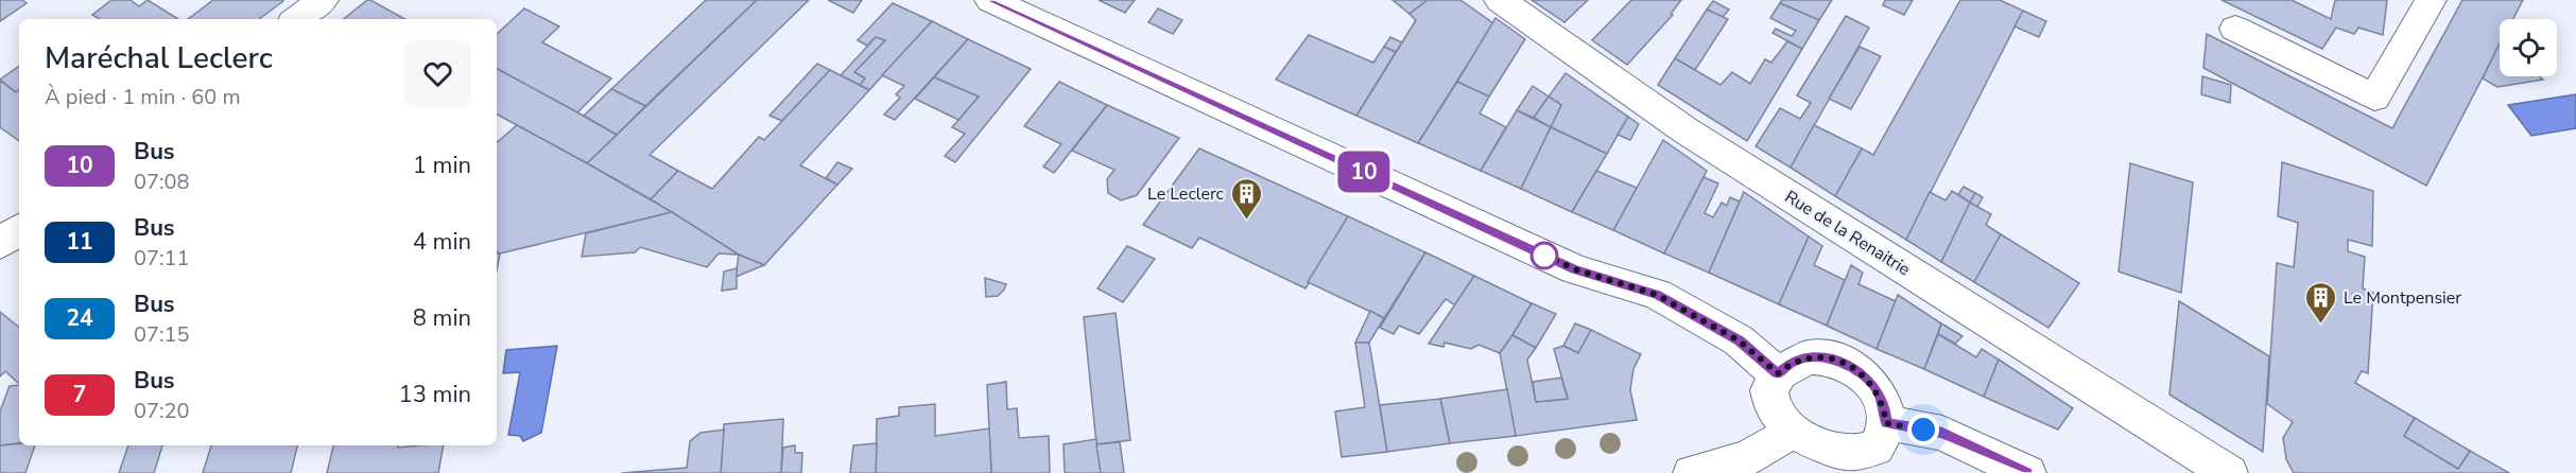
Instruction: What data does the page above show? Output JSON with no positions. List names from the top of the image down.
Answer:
{
  "streets": {
    "main road": ["Rue de la Renaitrie"]
  },
  "places": {
    "building": ["Le Leclerc", "Le Montpensier"]
  },
  "lines": ["bus line 10"],
  "page": {
    "on_map": "10",
    "heading": ["Maréchal Leclerc", "À pied · 1 min · 60 m"],
    "list": [
      {
        "mark": "10",
        "name": "Bus",
        "note": "07:08",
        "value": "1 min"
      },
      {
        "mark": "11",
        "name": "Bus",
        "note": "07:11",
        "value": "4 min"
      },
      {
        "mark": "24",
        "name": "Bus",
        "note": "07:15",
        "value": "8 min"
      },
      {
        "mark": "7",
        "name": "Bus",
        "note": "07:20",
        "value": "13 min"
      }
    ]
  }
}
